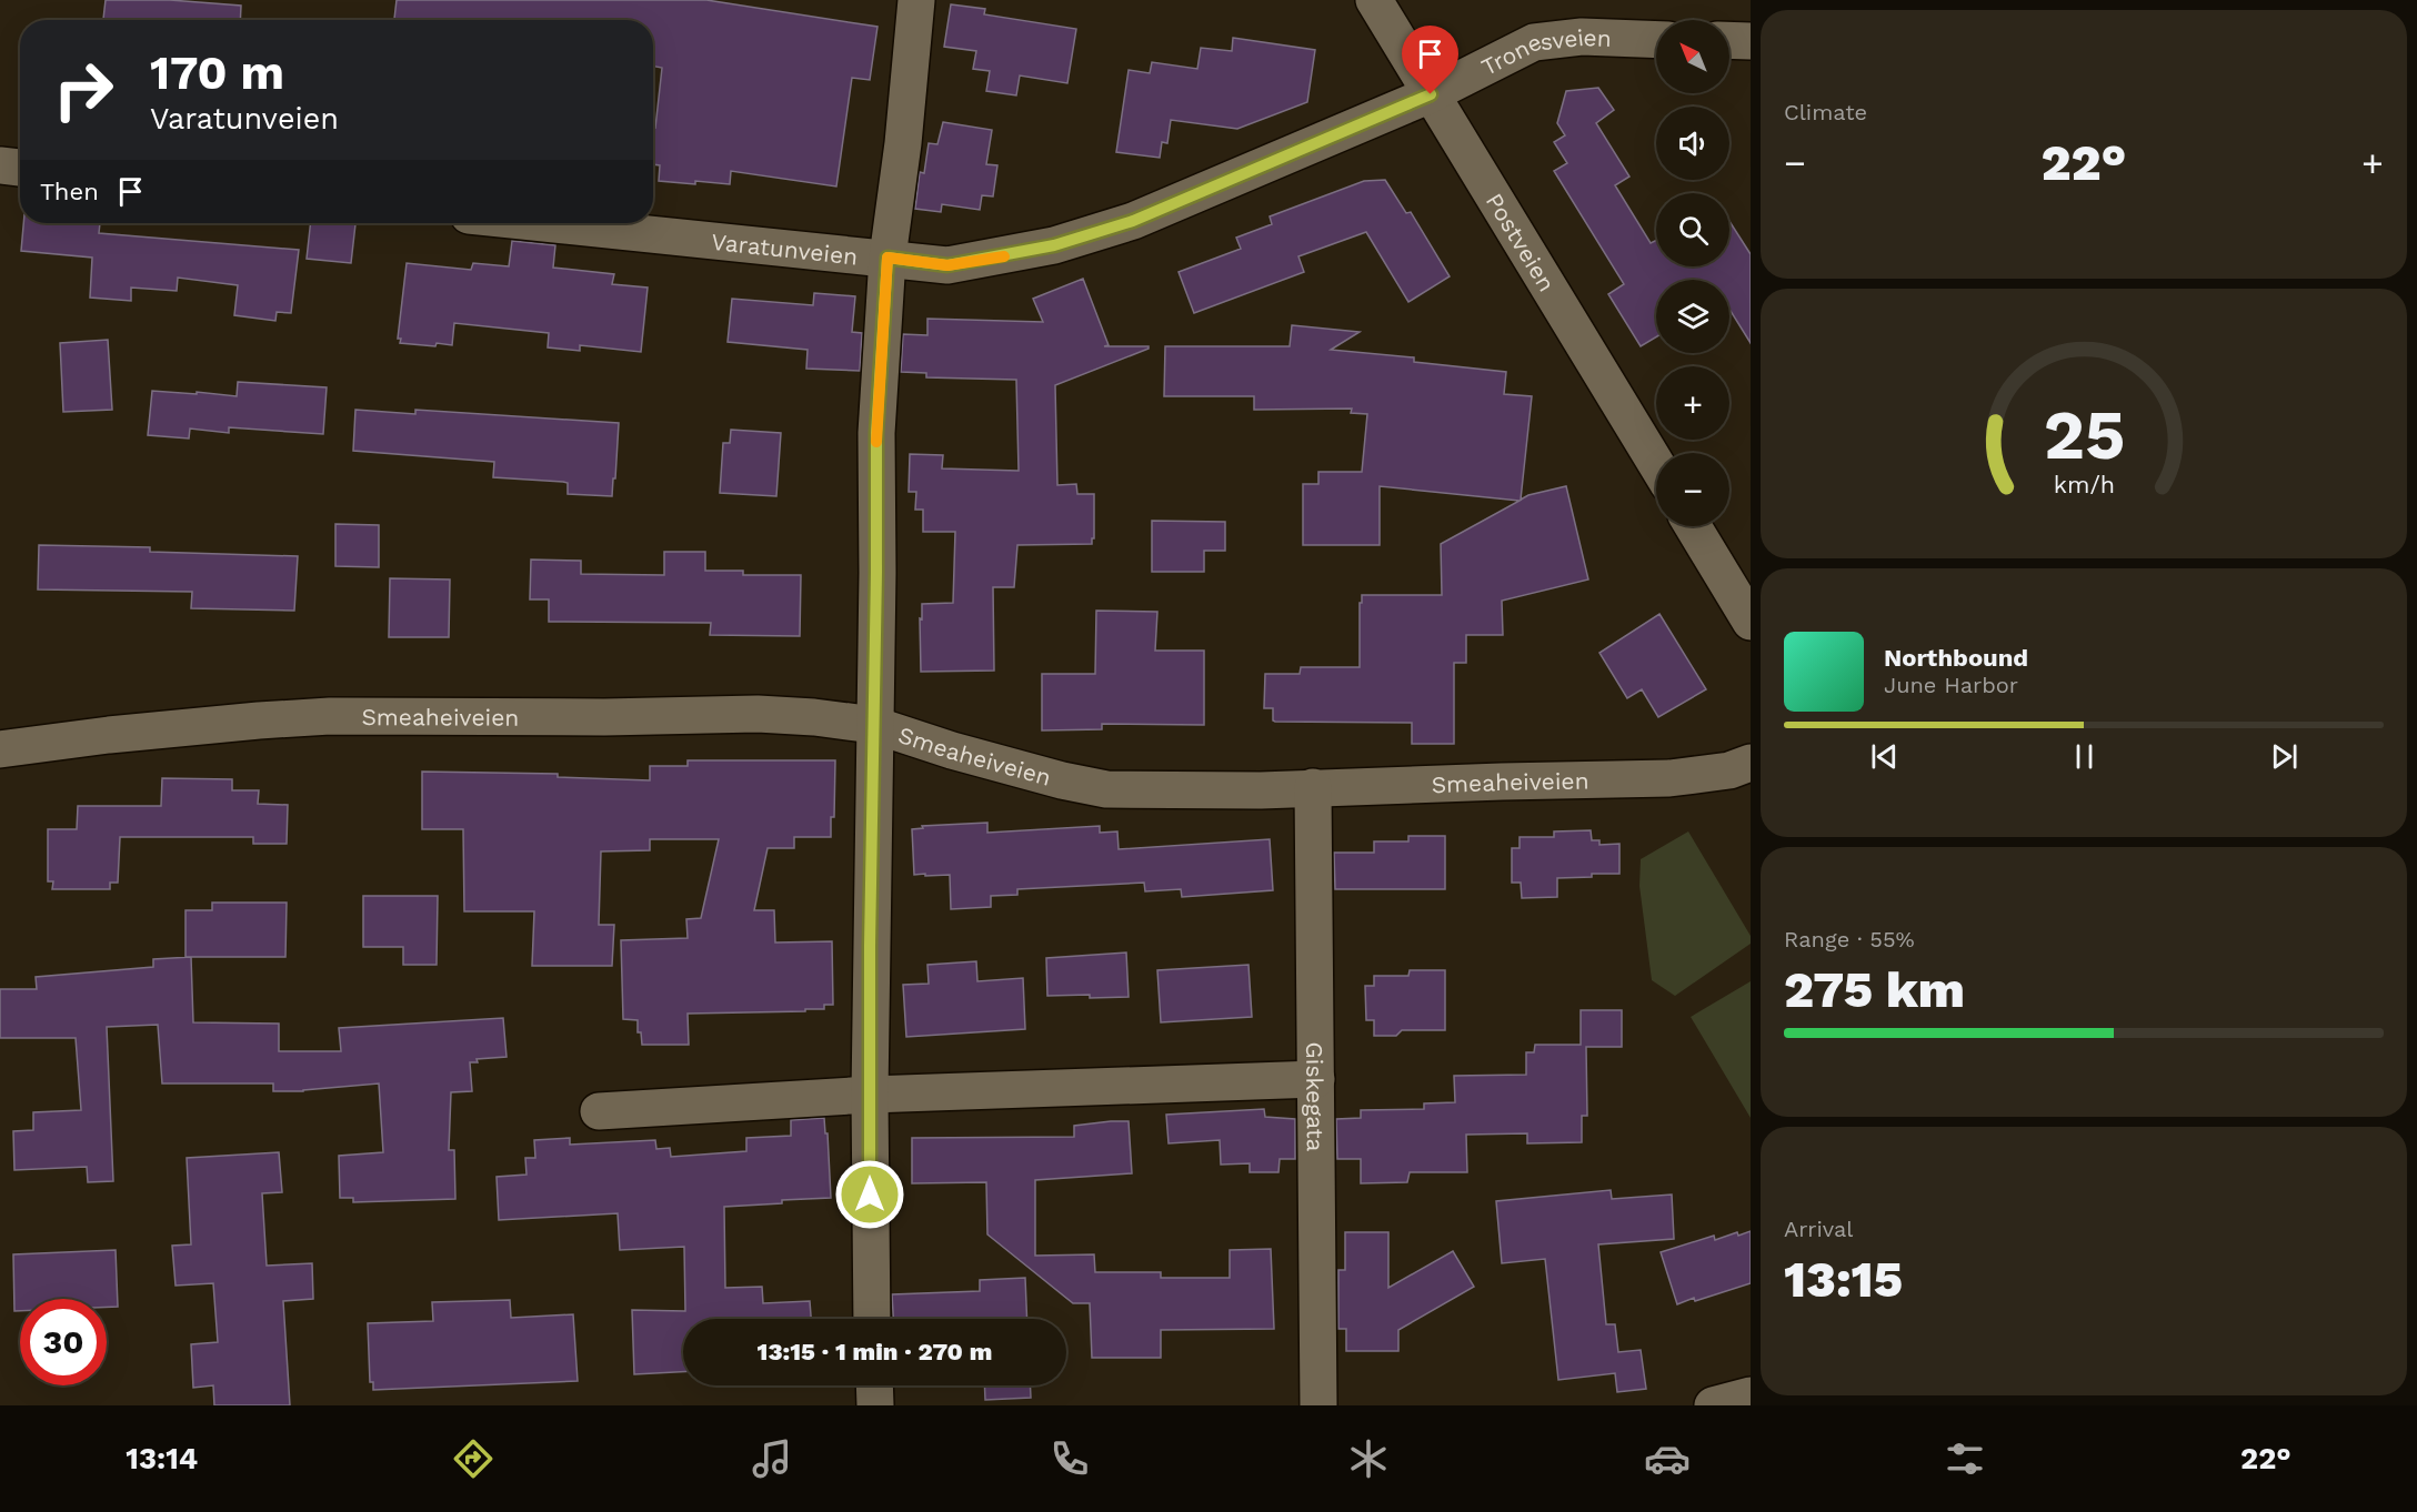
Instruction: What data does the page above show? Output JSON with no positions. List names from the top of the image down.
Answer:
{
  "streets": {
    "street": [
      "Tronesveien",
      "Postveien",
      "Varatunveien",
      "Smeaheiveien",
      "Giskegata"
    ]
  },
  "crossings": [
    ["Tronesveien", "Postveien"],
    ["Tronesveien", "Varatunveien"],
    ["Postveien", "Varatunveien"],
    ["Smeaheiveien", "Giskegata"]
  ],
  "north": "top left",
  "page": {
    "tile": [
      "Climate",
      ["Range · 55%", "275 km"],
      ["Arrival", "13:15"]
    ],
    "map_buttons": ["+", "−"],
    "turn": ["170 m", "Varatunveien"],
    "heat": ["−", "22°", "+"],
    "then": "Then",
    "song": ["Northbound", "June Harbor"],
    "limit": "30",
    "trip": "13:15 · 1 min · 270 m",
    "tabs": ["13:14", "22°"],
    "gauge": ["25", "km/h"]
  }
}
